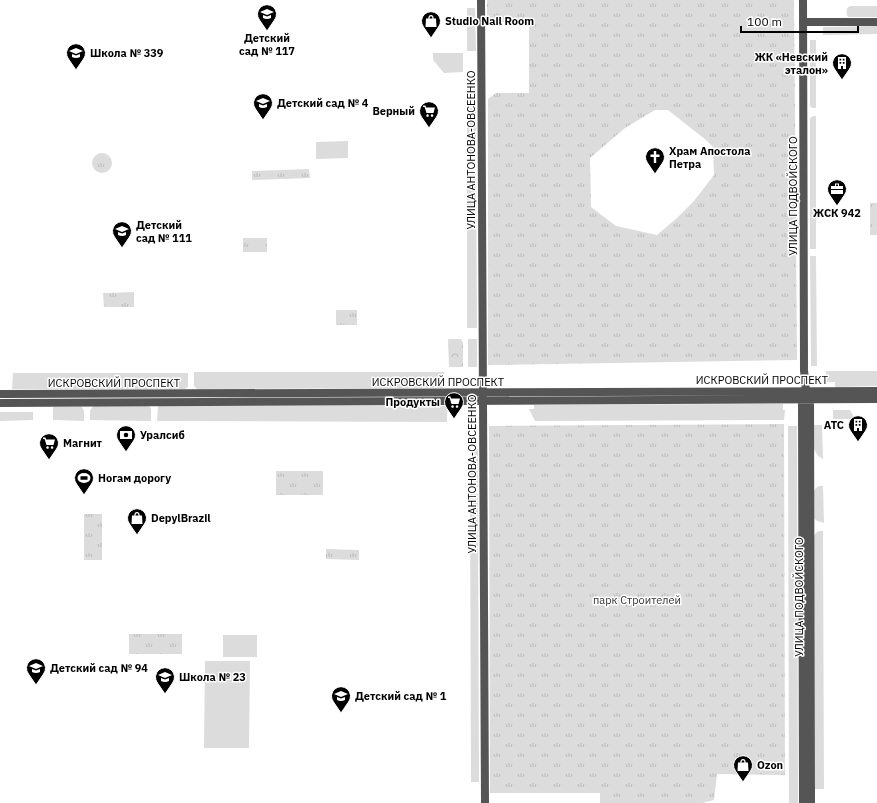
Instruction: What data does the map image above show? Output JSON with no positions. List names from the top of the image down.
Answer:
{
  "streets": {
    "street": ["УЛИЦА АНТОНОВА-ОВСЕЕНКО", "УЛИЦА ПОДВОЙСКОГО", "ИСКРОВСКИЙ ПРОСПЕКТ"]
  },
  "crossings": [
    ["УЛИЦА АНТОНОВА-ОВСЕЕНКО", "ИСКРОВСКИЙ ПРОСПЕКТ"],
    ["УЛИЦА ПОДВОЙСКОГО", "ИСКРОВСКИЙ ПРОСПЕКТ"]
  ],
  "parks": ["парк Строителей"],
  "places": {
    "school or university": [
      "Детский сад № 117",
      "Школа № 339",
      "Детский сад № 4",
      "Детский сад № 111",
      "Детский сад № 94",
      "Школа № 23",
      "Детский сад № 1"
    ],
    "shop": ["Studio Nail Room", "DepylBrazil", "Ozon"],
    "building": ["ЖК «Невский эталон»", "АТС"],
    "supermarket": ["Верный", "Продукты", "Магнит"],
    "church": ["Храм Апостола Петра"],
    "office": ["ЖСК 942"],
    "bank": ["Уралсиб"],
    "sports": ["Ногам дорогу"]
  },
  "scale_bar": "100 m"
}
